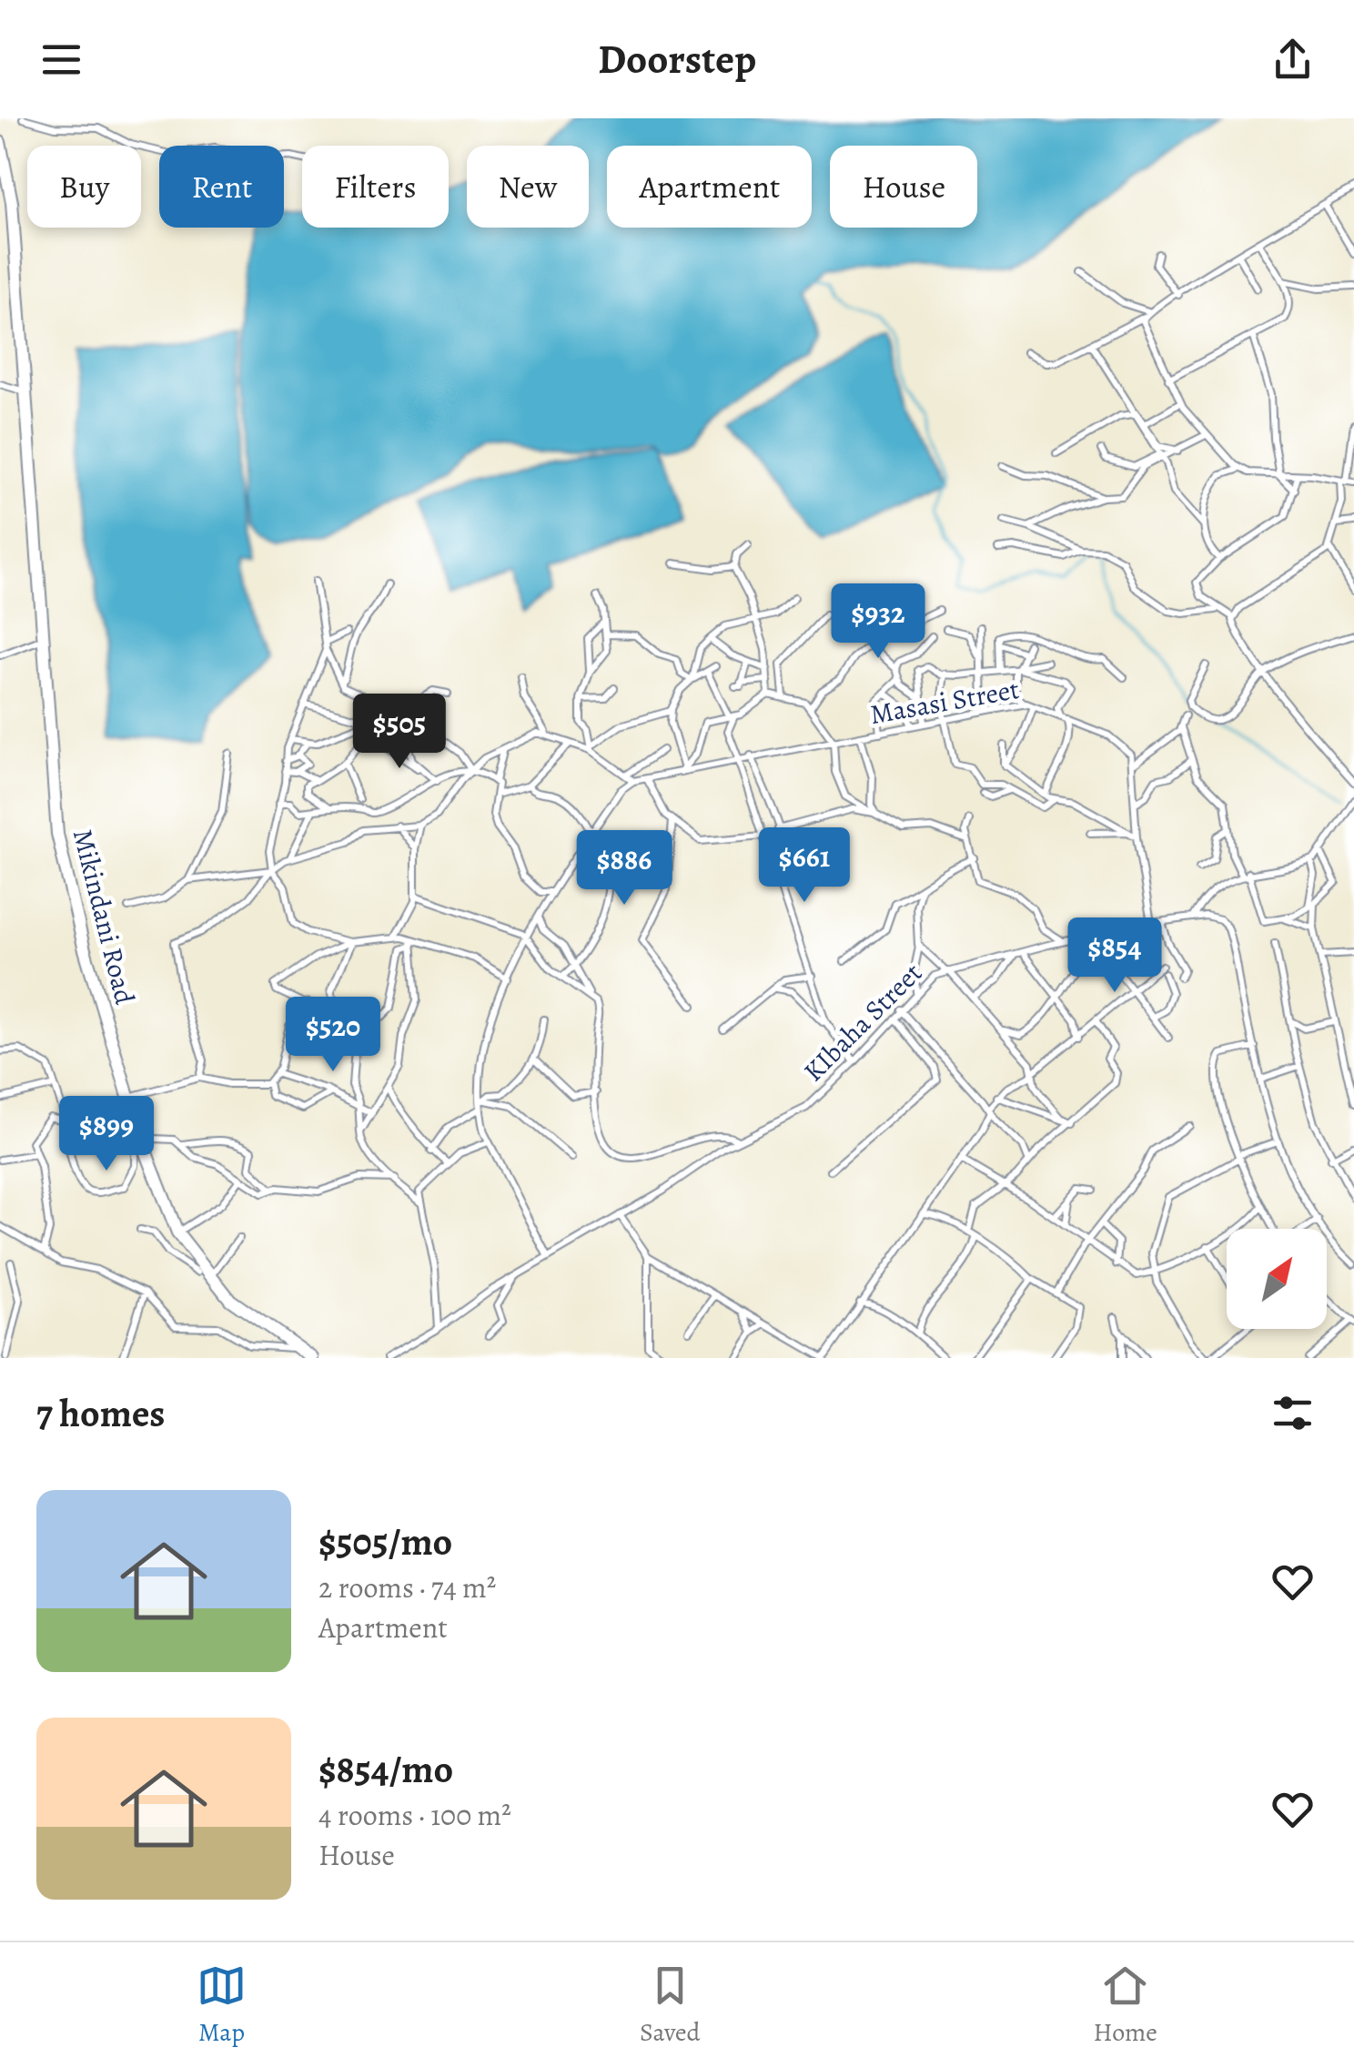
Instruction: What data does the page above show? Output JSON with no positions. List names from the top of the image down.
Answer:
{
  "streets": {
    "highway": ["Mikindani Road"],
    "street": ["Masasi Street", "KIbaha Street"]
  },
  "north": "top right",
  "page": {
    "header": "Doorstep",
    "chip": [
      "Buy",
      "Rent",
      "Filters",
      "New",
      "Apartment",
      "House"
    ],
    "price": [
      "$932",
      "$505",
      "$661",
      "$886",
      "$854",
      "$520",
      "$899"
    ],
    "heading": "7 homes",
    "list": [
      {
        "name": "$505/mo",
        "note": "2 rooms · 74 m² · Apartment"
      },
      {
        "name": "$854/mo",
        "note": "4 rooms · 100 m² · House"
      }
    ],
    "tabs": ["Map", "Saved", "Home"]
  }
}
